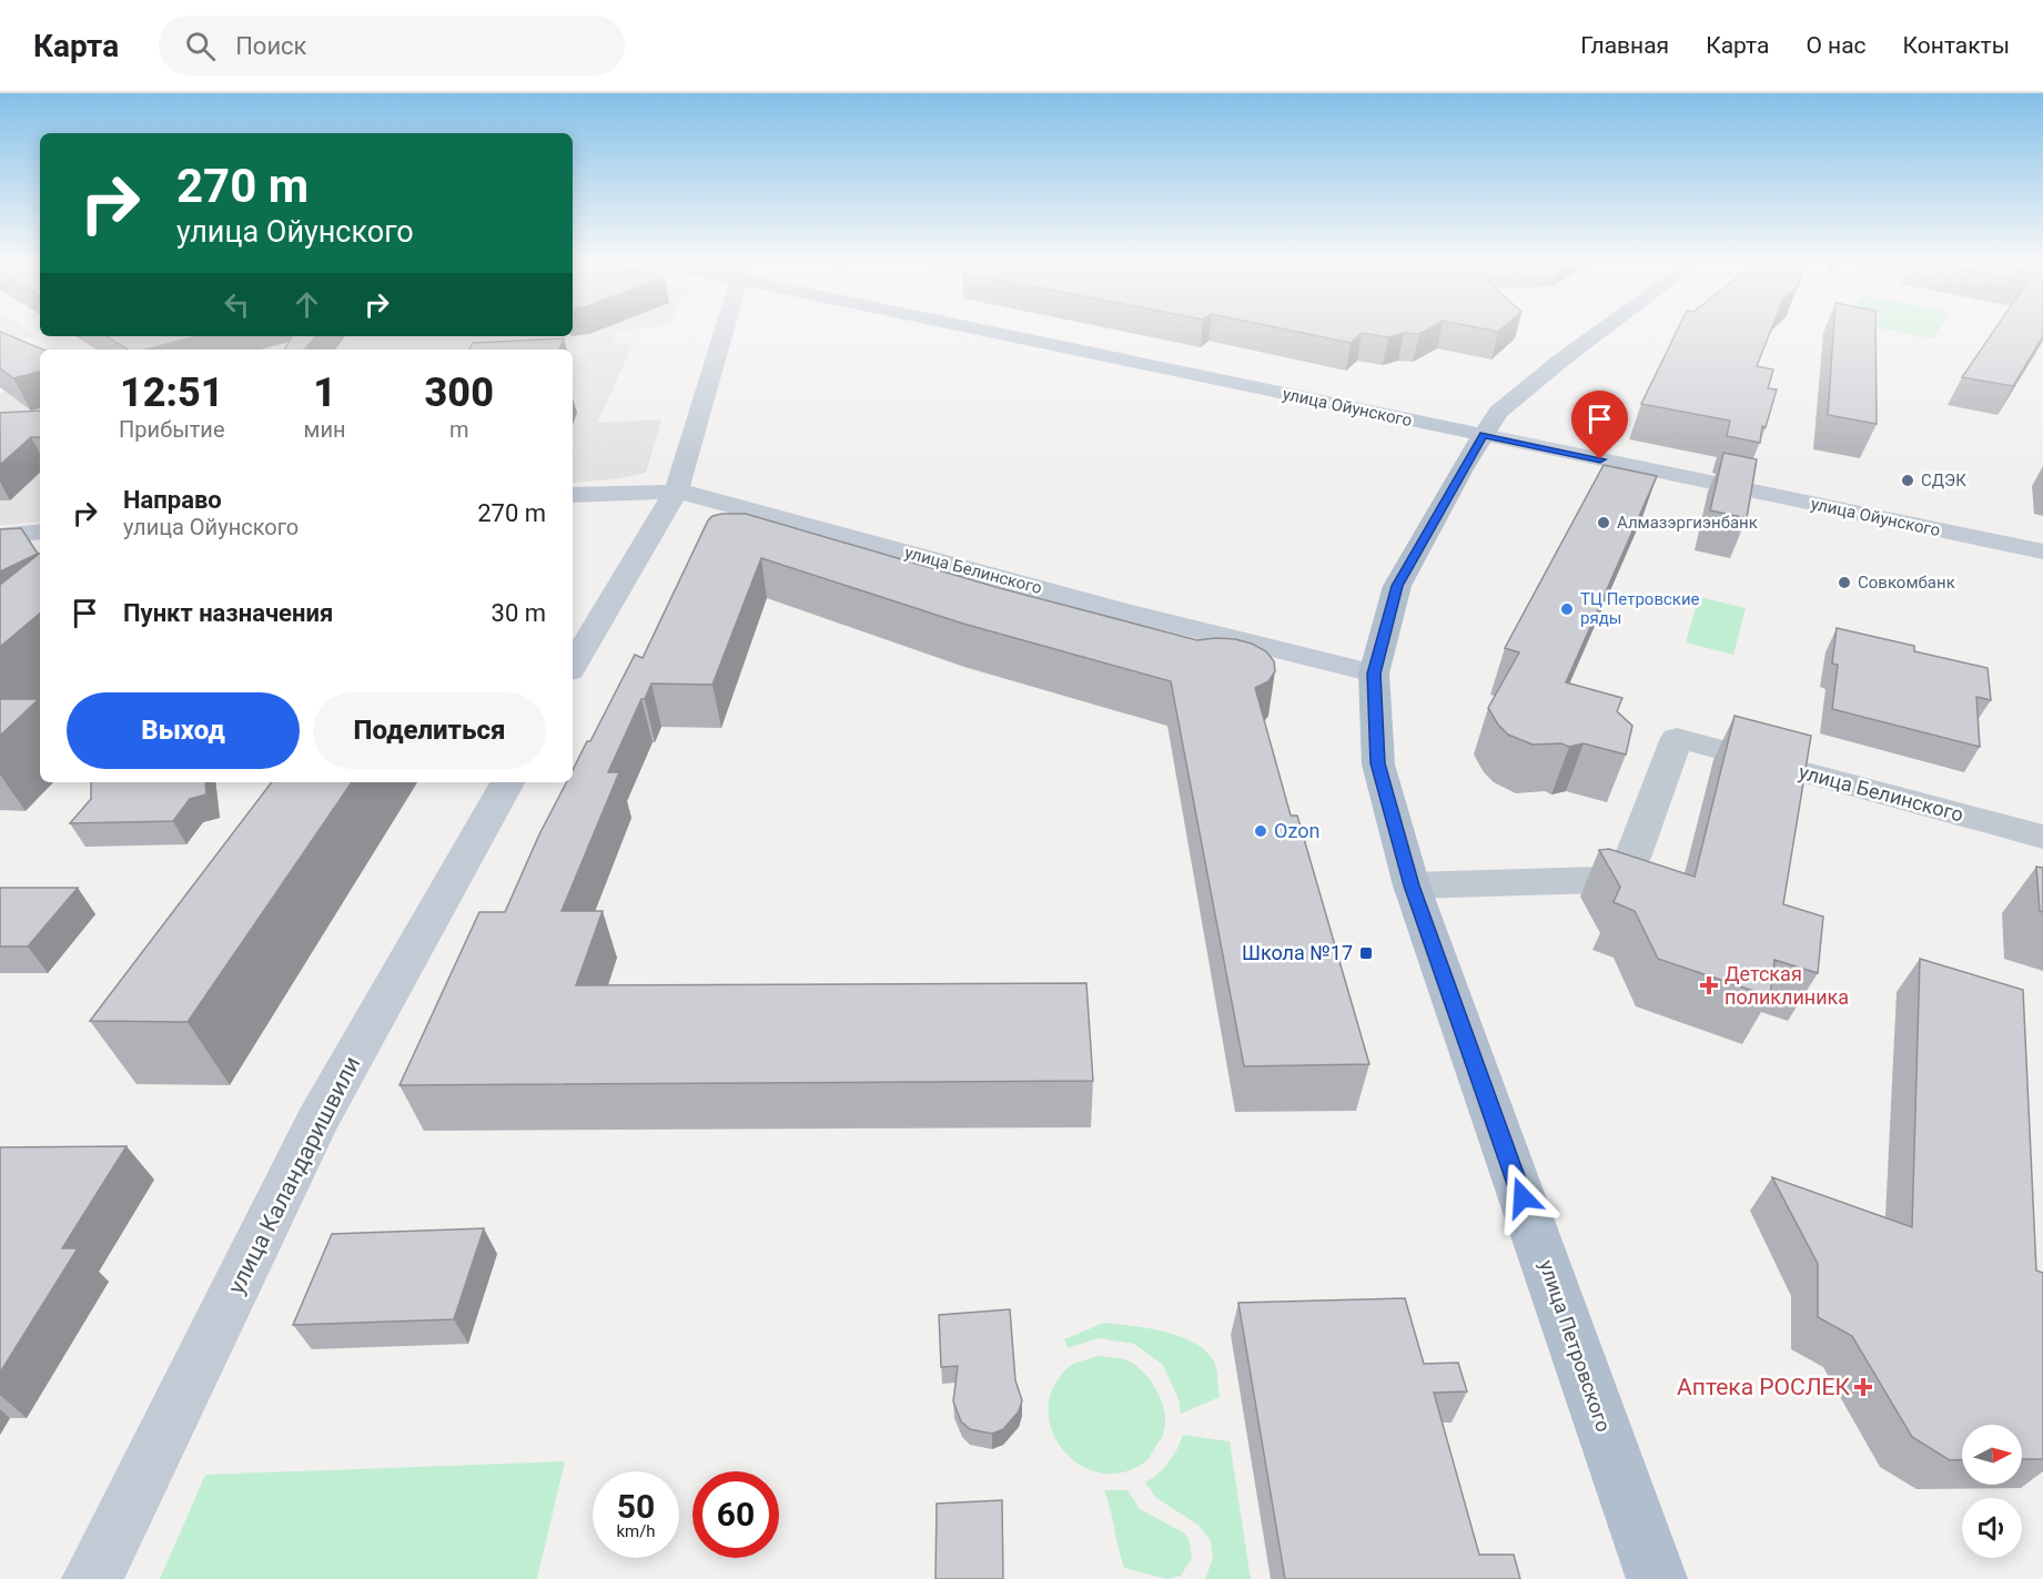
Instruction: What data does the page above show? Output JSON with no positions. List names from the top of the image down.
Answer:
{
  "streets": {
    "main road": ["улица Ойунского", "улица Петровского"],
    "street": ["улица Белинского", "улица Каландаришвили"]
  },
  "crossings": [
    ["улица Ойунского", "улица Петровского"],
    ["улица Белинского", "улица Петровского"]
  ],
  "places": {
    "other": [
      "СДЭК",
      "Алмазэргиэнбанк",
      "Совкомбанк",
      "ТЦ Петровские ряды",
      "Ozon"
    ],
    "transit": ["Школа №17"],
    "health": ["Детская поликлиника", "Аптека РОСЛЕК"]
  },
  "north": "right",
  "page": {
    "header": "Карта",
    "search": "Поиск",
    "nav": [
      "Главная",
      "Карта",
      "О нас",
      "Контакты"
    ],
    "turn": ["270 m", "улица Ойунского"],
    "eta": [
      "12:51",
      "Прибытие",
      "1",
      "мин",
      "300",
      "m"
    ],
    "list": [
      {
        "name": "Направо",
        "note": "улица Ойунского",
        "value": "270 m"
      },
      {
        "name": "Пункт назначения",
        "value": "30 m"
      }
    ],
    "buttons": ["Выход", "Поделиться"],
    "speed": "50 km/h",
    "limit": "60"
  }
}
